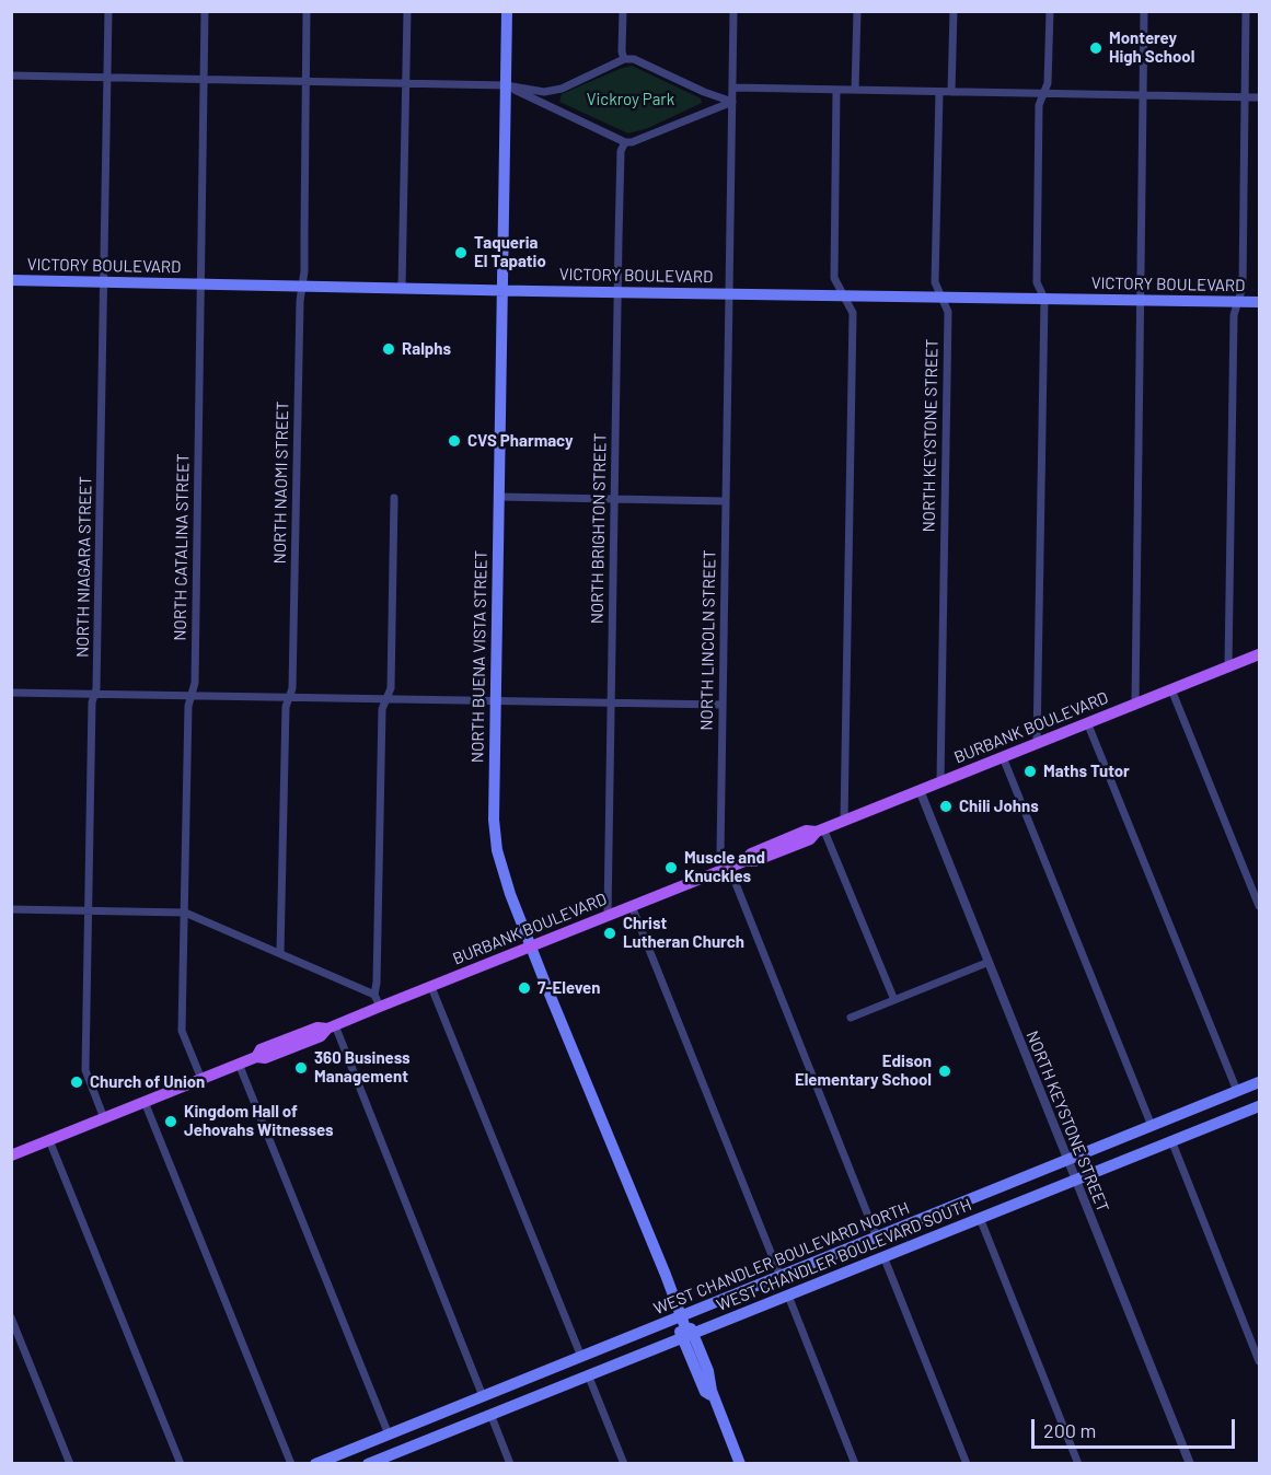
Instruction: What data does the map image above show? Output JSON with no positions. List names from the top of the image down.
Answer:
{
  "streets": {
    "main road": [
      "VICTORY BOULEVARD",
      "NORTH BUENA VISTA STREET",
      "BURBANK BOULEVARD",
      "WEST CHANDLER BOULEVARD SOUTH",
      "WEST CHANDLER BOULEVARD NORTH"
    ],
    "street": [
      "NORTH KEYSTONE STREET",
      "NORTH NAOMI STREET",
      "NORTH BRIGHTON STREET",
      "NORTH CATALINA STREET",
      "NORTH NIAGARA STREET",
      "NORTH LINCOLN STREET"
    ]
  },
  "crossings": [
    ["VICTORY BOULEVARD", "NORTH KEYSTONE STREET"],
    ["VICTORY BOULEVARD", "NORTH NAOMI STREET"],
    ["VICTORY BOULEVARD", "NORTH BRIGHTON STREET"],
    ["VICTORY BOULEVARD", "NORTH CATALINA STREET"],
    ["VICTORY BOULEVARD", "NORTH NIAGARA STREET"],
    ["VICTORY BOULEVARD", "NORTH LINCOLN STREET"],
    ["VICTORY BOULEVARD", "NORTH BUENA VISTA STREET"],
    ["NORTH KEYSTONE STREET", "BURBANK BOULEVARD"],
    ["NORTH KEYSTONE STREET", "WEST CHANDLER BOULEVARD SOUTH"],
    ["NORTH KEYSTONE STREET", "WEST CHANDLER BOULEVARD NORTH"],
    ["NORTH BRIGHTON STREET", "BURBANK BOULEVARD"],
    ["NORTH CATALINA STREET", "BURBANK BOULEVARD"],
    ["NORTH NIAGARA STREET", "BURBANK BOULEVARD"],
    ["NORTH LINCOLN STREET", "BURBANK BOULEVARD"],
    ["NORTH LINCOLN STREET", "WEST CHANDLER BOULEVARD NORTH"],
    ["NORTH BUENA VISTA STREET", "BURBANK BOULEVARD"],
    ["NORTH BUENA VISTA STREET", "WEST CHANDLER BOULEVARD SOUTH"],
    ["NORTH BUENA VISTA STREET", "WEST CHANDLER BOULEVARD NORTH"]
  ],
  "parks": ["Vickroy Park"],
  "places": [
    "Monterey High School",
    "Taqueria El Tapatio",
    "Ralphs",
    "CVS Pharmacy",
    "Maths Tutor",
    "Chili Johns",
    "Muscle and Knuckles",
    "Christ Lutheran Church",
    "7-Eleven",
    "360 Business Management",
    "Edison Elementary School",
    "Church of Union",
    "Kingdom Hall of Jehovahs Witnesses"
  ],
  "scale_bar": "200 m"
}
